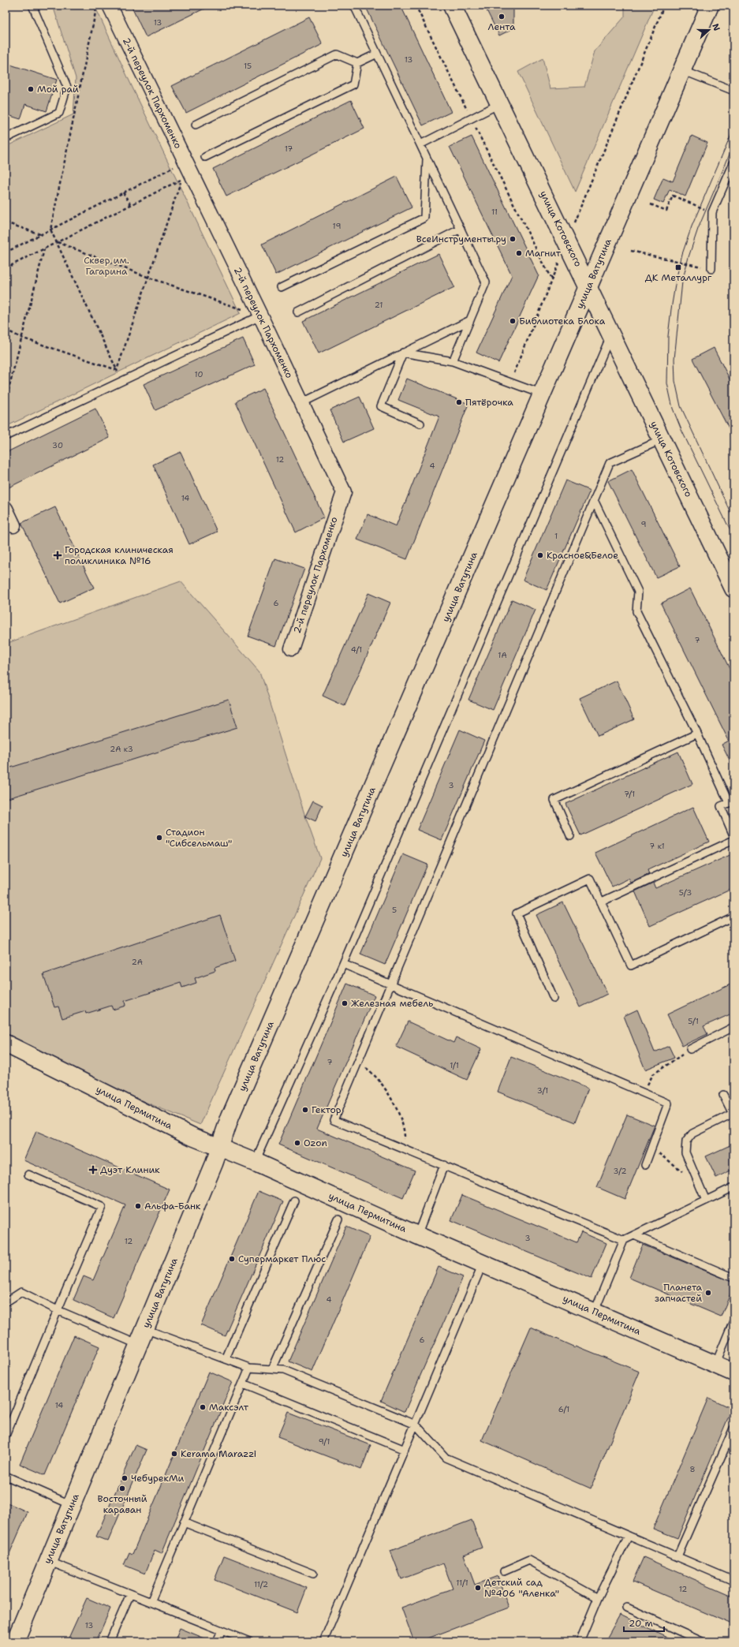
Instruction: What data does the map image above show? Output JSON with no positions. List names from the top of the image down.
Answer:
{
  "streets": {
    "main road": ["улица Котовского", "улица Ватутина", "улица Пермитина"],
    "street": ["2-й переулок Пархоменко"]
  },
  "crossings": [
    ["улица Котовского", "улица Ватутина"],
    ["улица Ватутина", "улица Пермитина"]
  ],
  "parks": ["Сквер им. Гагарина"],
  "places": {
    "other": [
      "Лента",
      "Мой рай",
      "ВсеИнструменты.ру",
      "Магнит",
      "Библиотека Блока",
      "Пятёрочка",
      "Красное&Белое",
      "Стадион \"Сибсельмаш\"",
      "Железная мебель",
      "Гектор",
      "Ozon",
      "Альфа-Банк",
      "Супермаркет Плюс",
      "Планета запчастей",
      "Максэлт",
      "Kerama Marazzi",
      "ЧебурекМи",
      "Восточный караван",
      "Детский сад №406 \"Аленка\""
    ],
    "transit": ["ДК Металлург"],
    "health": ["Городская клиническая поликлиника №16", "Дуэт Клиник"]
  },
  "house_numbers": [
    "13",
    "13",
    "15",
    "17",
    "11",
    "19",
    "21",
    "10",
    "30",
    "12",
    "4",
    "14",
    "9",
    "1",
    "6",
    "7",
    "4/1",
    "1А",
    "2А к3",
    "3",
    "7/1",
    "7 к1",
    "5/3",
    "5",
    "2А",
    "5/1",
    "7",
    "1/1",
    "3/1",
    "3/2",
    "3",
    "12",
    "4",
    "6",
    "14",
    "6/1",
    "9/1",
    "8",
    "11/1",
    "11/2",
    "12",
    "13"
  ],
  "scale_bar": "20 m",
  "north": "right"
}
